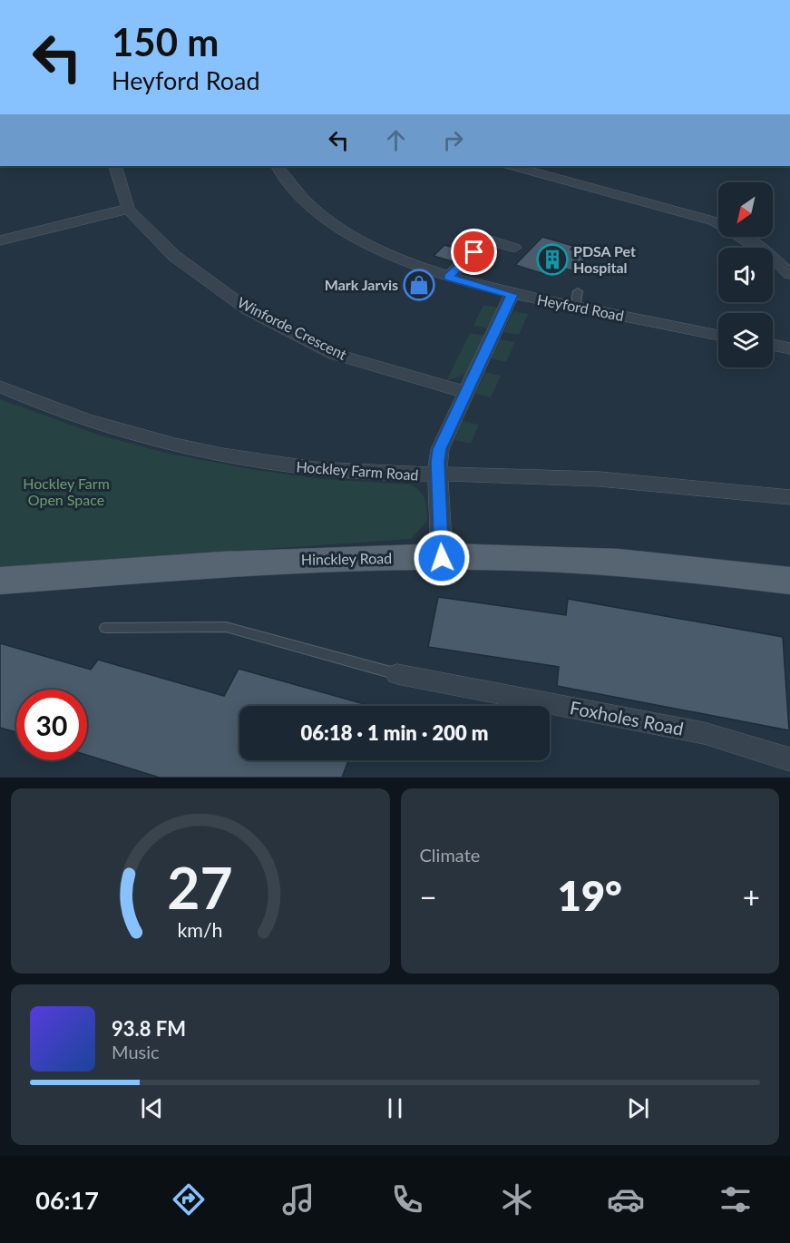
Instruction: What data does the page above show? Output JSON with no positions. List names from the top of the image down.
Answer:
{
  "streets": {
    "main road": ["Hinckley Road"],
    "street": [
      "Heyford Road",
      "Winforde Crescent",
      "Hockley Farm Road",
      "Foxholes Road"
    ]
  },
  "parks": ["Hockley Farm Open Space"],
  "places": {
    "building": ["PDSA Pet Hospital"],
    "shop": ["Mark Jarvis"]
  },
  "north": "bottom left",
  "page": {
    "turn": ["150 m", "Heyford Road"],
    "limit": "30",
    "trip": "06:18 · 1 min · 200 m",
    "tile": "Climate",
    "heat": ["−", "19°", "+"],
    "song": ["93.8 FM", "Music"],
    "tabs": "06:17",
    "gauge": ["27", "km/h"]
  }
}
